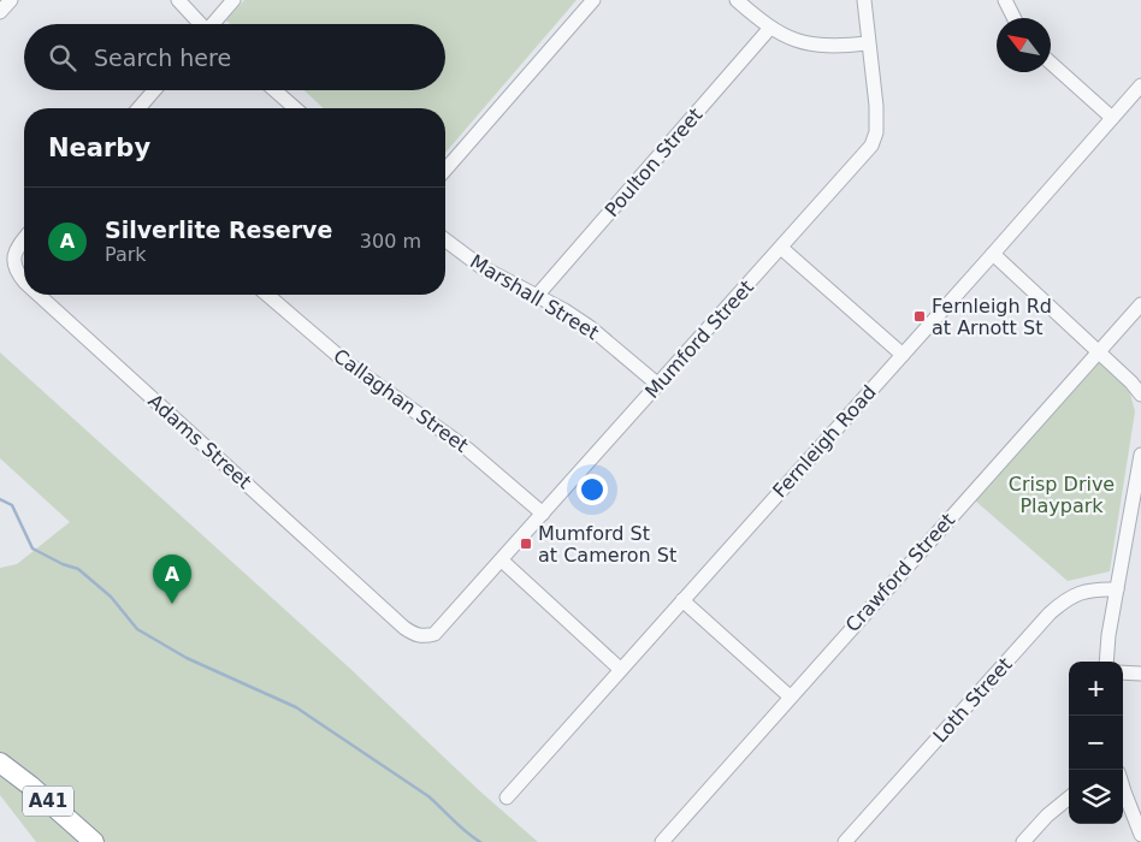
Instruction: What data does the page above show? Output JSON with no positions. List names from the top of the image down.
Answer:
{
  "streets": {
    "highway": ["A41"],
    "street": [
      "Poulton Street",
      "Marshall Street",
      "Mumford Street",
      "Callaghan Street",
      "Adams Street",
      "Fernleigh Road",
      "Crawford Street",
      "Loth Street"
    ]
  },
  "crossings": [
    ["Poulton Street", "Marshall Street"],
    ["Marshall Street", "Mumford Street"],
    ["Mumford Street", "Callaghan Street"],
    ["Mumford Street", "Adams Street"]
  ],
  "parks": ["Crisp Drive Playpark"],
  "places": {
    "transit": ["Fernleigh Rd at Arnott St", "Mumford St at Cameron St"]
  },
  "north": "top left",
  "page": {
    "search": "Search here",
    "heading": "Nearby",
    "list": [
      {
        "mark": "A",
        "name": "Silverlite Reserve",
        "note": "Park",
        "value": "300 m"
      }
    ],
    "pins": "A",
    "map_buttons": ["+", "−"]
  }
}
